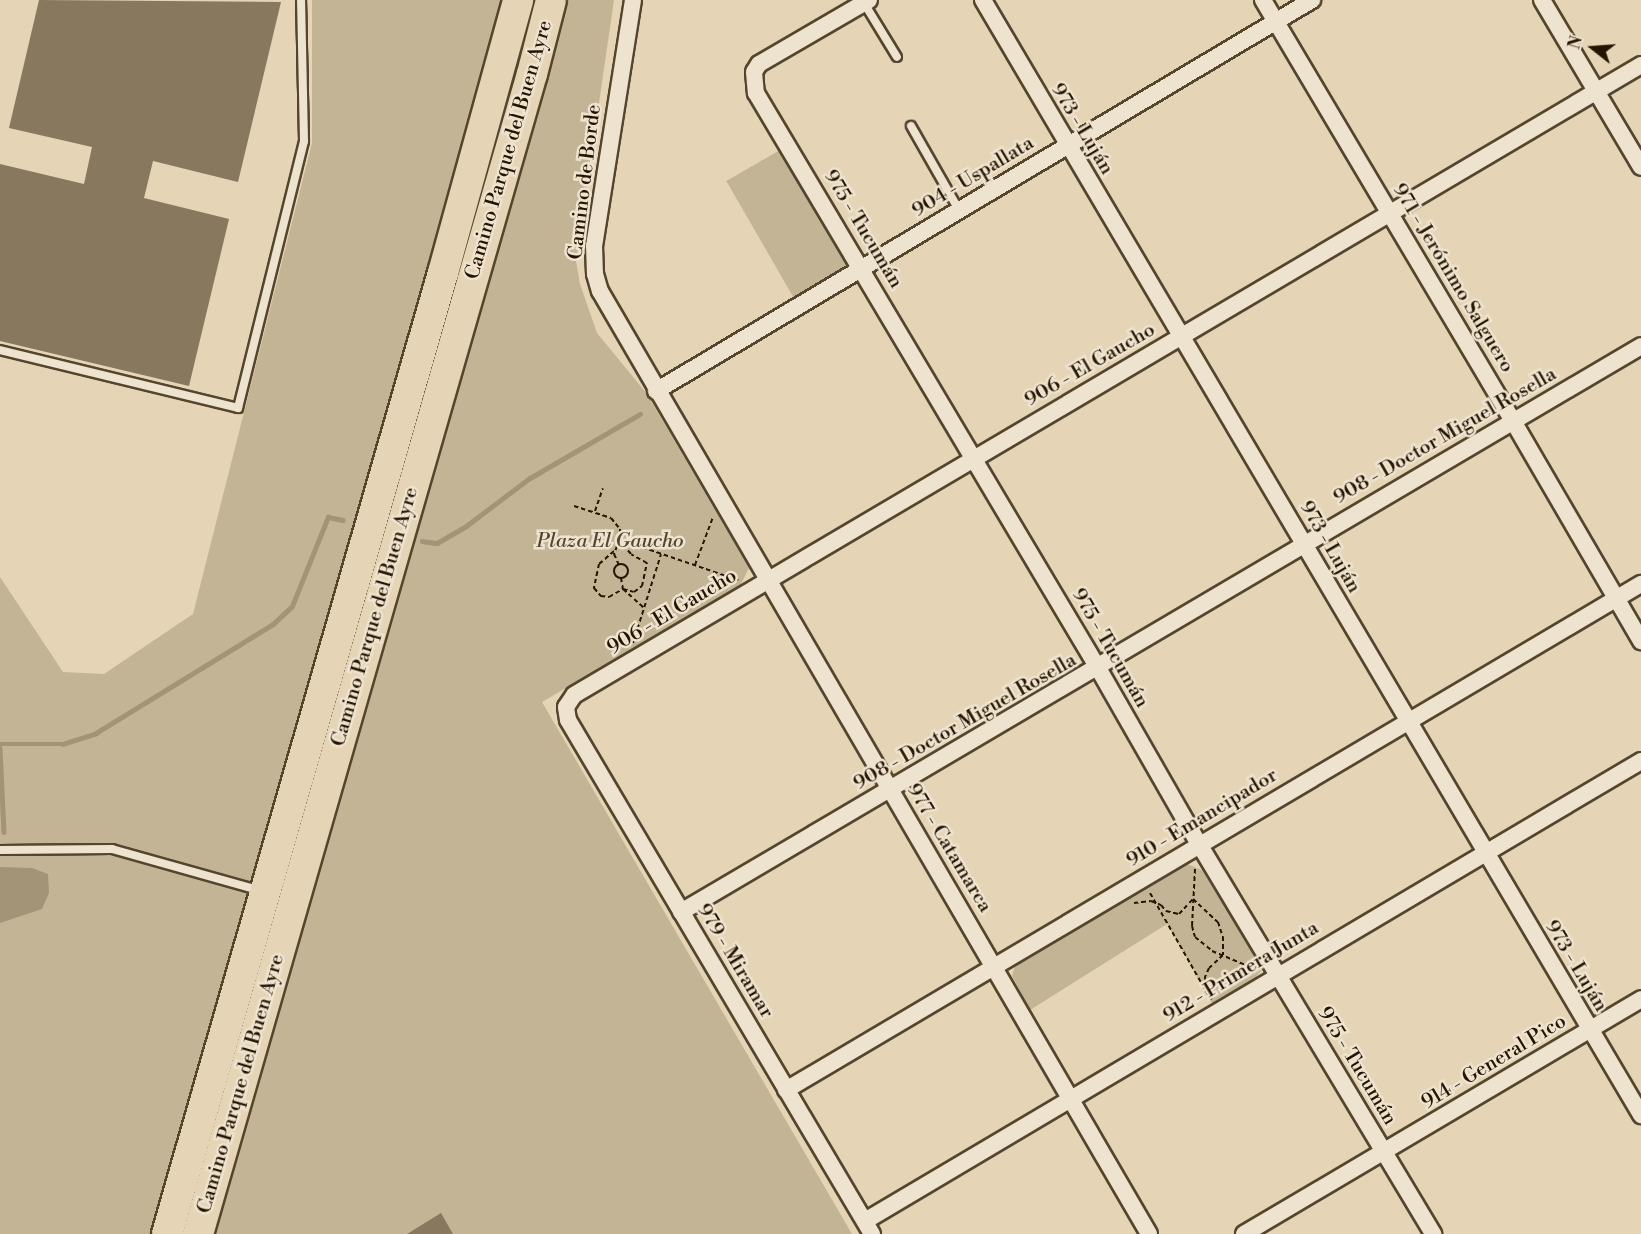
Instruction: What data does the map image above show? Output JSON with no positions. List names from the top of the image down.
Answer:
{
  "streets": {
    "highway": ["Camino Parque del Buen Ayre"],
    "street": [
      "973 - Luján",
      "904 - Uspallata",
      "Camino de Borde",
      "975 - Tucumán",
      "971 - Jerónimo Salguero",
      "906 - El Gaucho",
      "908 - Doctor Miguel Rosella",
      "910 - Emancipador",
      "977 - Catamarca",
      "979 - Miramar",
      "912 - Primera Junta",
      "914 - General Pico"
    ]
  },
  "crossings": [
    ["973 - Luján", "904 - Uspallata"],
    ["973 - Luján", "906 - El Gaucho"],
    ["973 - Luján", "908 - Doctor Miguel Rosella"],
    ["973 - Luján", "910 - Emancipador"],
    ["973 - Luján", "912 - Primera Junta"],
    ["973 - Luján", "914 - General Pico"],
    ["904 - Uspallata", "Camino de Borde"],
    ["904 - Uspallata", "975 - Tucumán"],
    ["904 - Uspallata", "971 - Jerónimo Salguero"],
    ["904 - Uspallata", "977 - Catamarca"],
    ["Camino de Borde", "977 - Catamarca"],
    ["975 - Tucumán", "906 - El Gaucho"],
    ["975 - Tucumán", "908 - Doctor Miguel Rosella"],
    ["975 - Tucumán", "910 - Emancipador"],
    ["975 - Tucumán", "912 - Primera Junta"],
    ["975 - Tucumán", "914 - General Pico"],
    ["971 - Jerónimo Salguero", "906 - El Gaucho"],
    ["971 - Jerónimo Salguero", "908 - Doctor Miguel Rosella"],
    ["971 - Jerónimo Salguero", "910 - Emancipador"],
    ["906 - El Gaucho", "977 - Catamarca"],
    ["906 - El Gaucho", "979 - Miramar"],
    ["908 - Doctor Miguel Rosella", "977 - Catamarca"],
    ["908 - Doctor Miguel Rosella", "979 - Miramar"],
    ["910 - Emancipador", "977 - Catamarca"],
    ["910 - Emancipador", "979 - Miramar"],
    ["977 - Catamarca", "912 - Primera Junta"],
    ["979 - Miramar", "912 - Primera Junta"]
  ],
  "parks": ["Plaza El Gaucho"],
  "north": "left"
}
